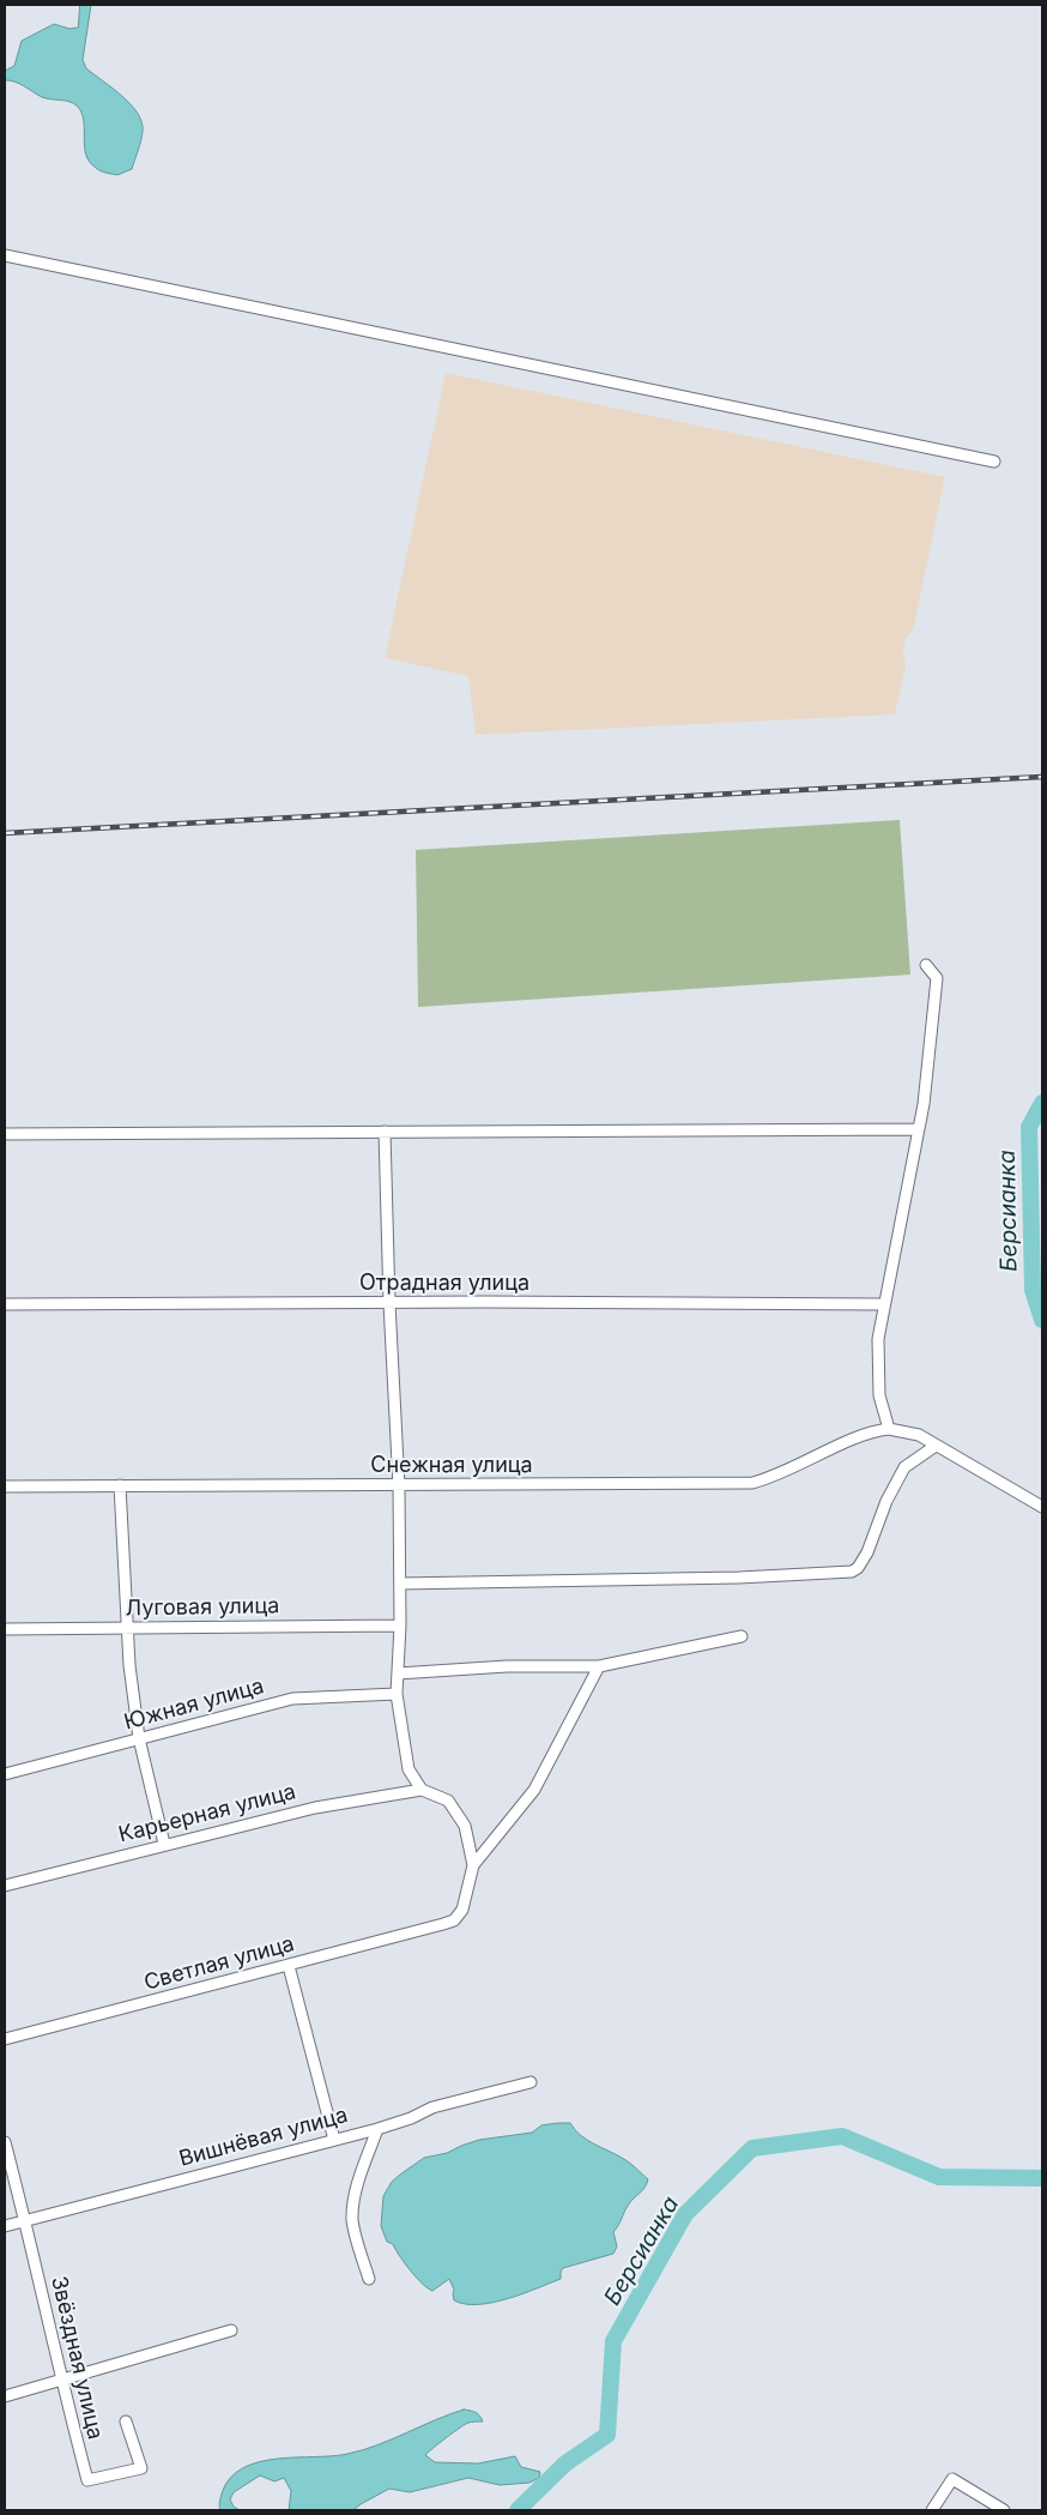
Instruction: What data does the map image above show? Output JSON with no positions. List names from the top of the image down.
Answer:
{
  "streets": {
    "street": [
      "Отрадная улица",
      "Снежная улица",
      "Луговая улица",
      "Южная улица",
      "Карьерная улица",
      "Светлая улица",
      "Вишнёвая улица",
      "Звёздная улица"
    ]
  },
  "crossings": [
    ["Вишнёвая улица", "Звёздная улица"]
  ],
  "water": ["Берсианка"]
}
